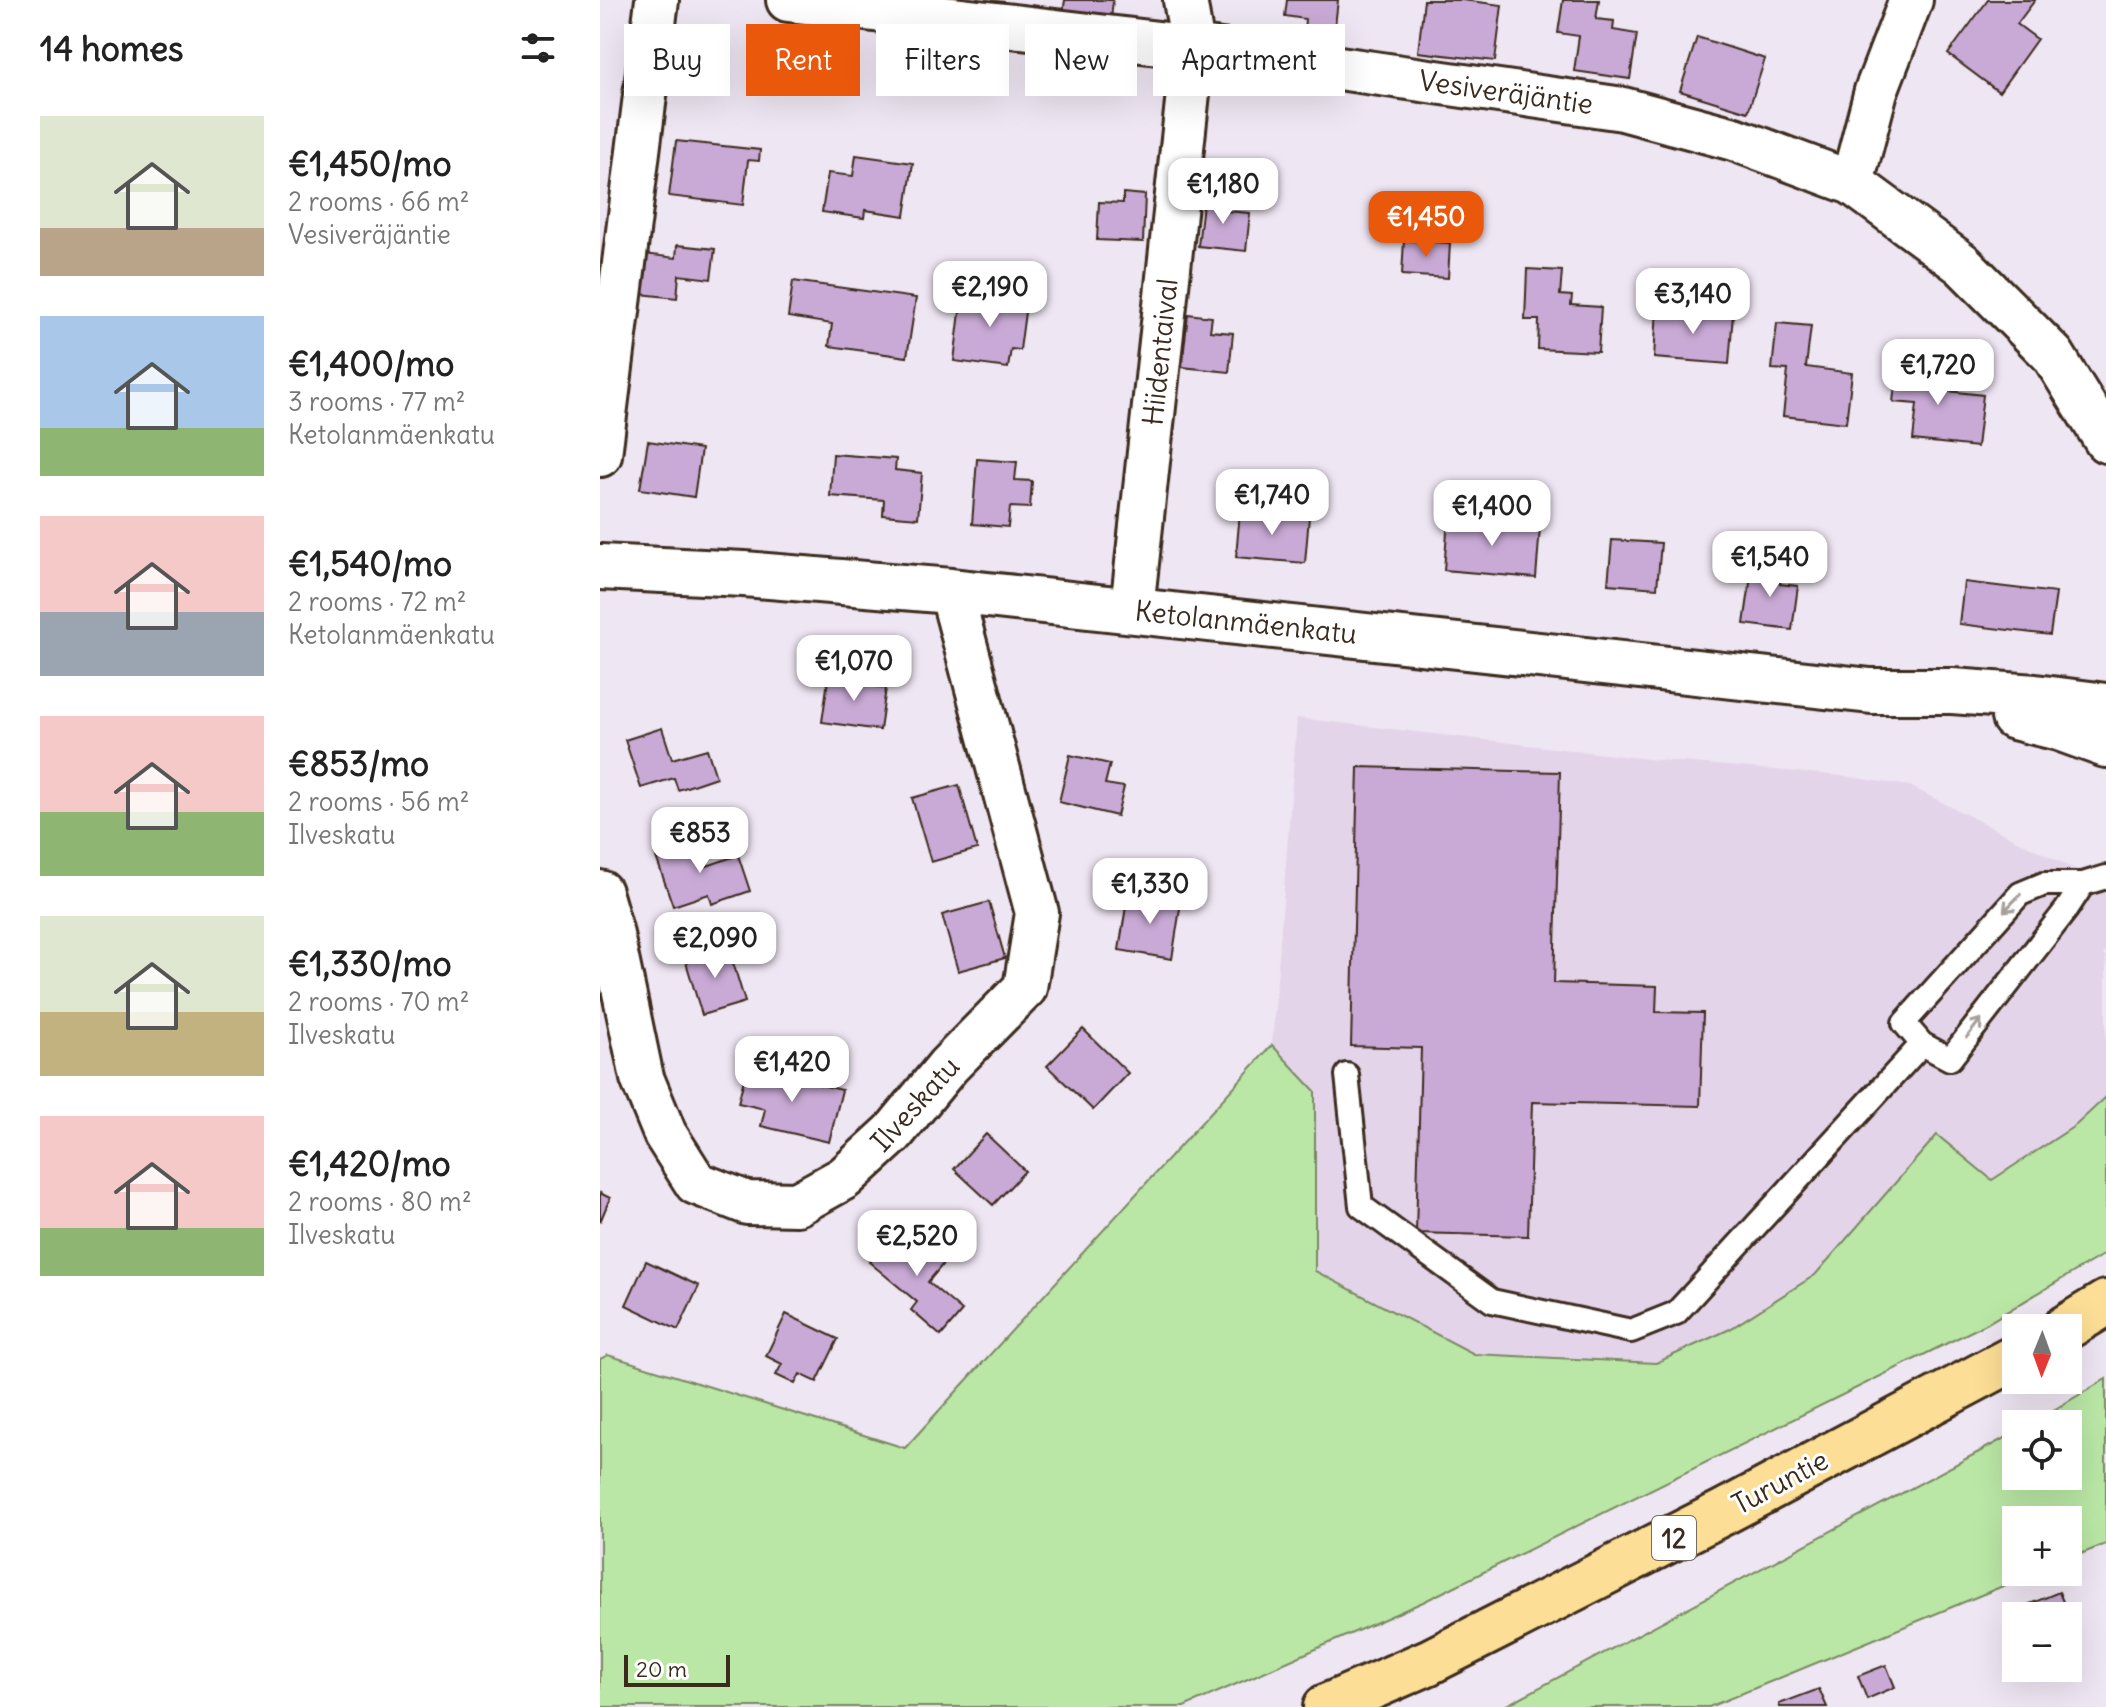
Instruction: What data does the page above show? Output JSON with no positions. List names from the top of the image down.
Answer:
{
  "streets": {
    "highway": ["Turuntie", "12"],
    "main road": ["Ketolanmäenkatu"],
    "street": ["Vesiveräjäntie", "Hiidentaival", "Ilveskatu"]
  },
  "crossings": [
    ["Hiidentaival", "Ketolanmäenkatu"],
    ["Ketolanmäenkatu", "Ilveskatu"]
  ],
  "scale_bar": "20 m",
  "north": "bottom",
  "page": {
    "heading": "14 homes",
    "chip": [
      "Buy",
      "Rent",
      "Filters",
      "New",
      "Apartment"
    ],
    "list": [
      {
        "name": "€1,450/mo",
        "note": "2 rooms · 66 m² · Vesiveräjäntie"
      },
      {
        "name": "€1,400/mo",
        "note": "3 rooms · 77 m² · Ketolanmäenkatu"
      },
      {
        "name": "€1,540/mo",
        "note": "2 rooms · 72 m² · Ketolanmäenkatu"
      },
      {
        "name": "€853/mo",
        "note": "2 rooms · 56 m² · Ilveskatu"
      },
      {
        "name": "€1,330/mo",
        "note": "2 rooms · 70 m² · Ilveskatu"
      },
      {
        "name": "€1,420/mo",
        "note": "2 rooms · 80 m² · Ilveskatu"
      }
    ],
    "price": [
      "€1,180",
      "€1,450",
      "€2,190",
      "€3,140",
      "€1,720",
      "€1,740",
      "€1,400",
      "€1,540",
      "€1,070",
      "€853",
      "€1,330",
      "€2,090",
      "€1,420",
      "€2,520"
    ],
    "map_buttons": ["+", "−"],
    "scale": "20 m"
  }
}
